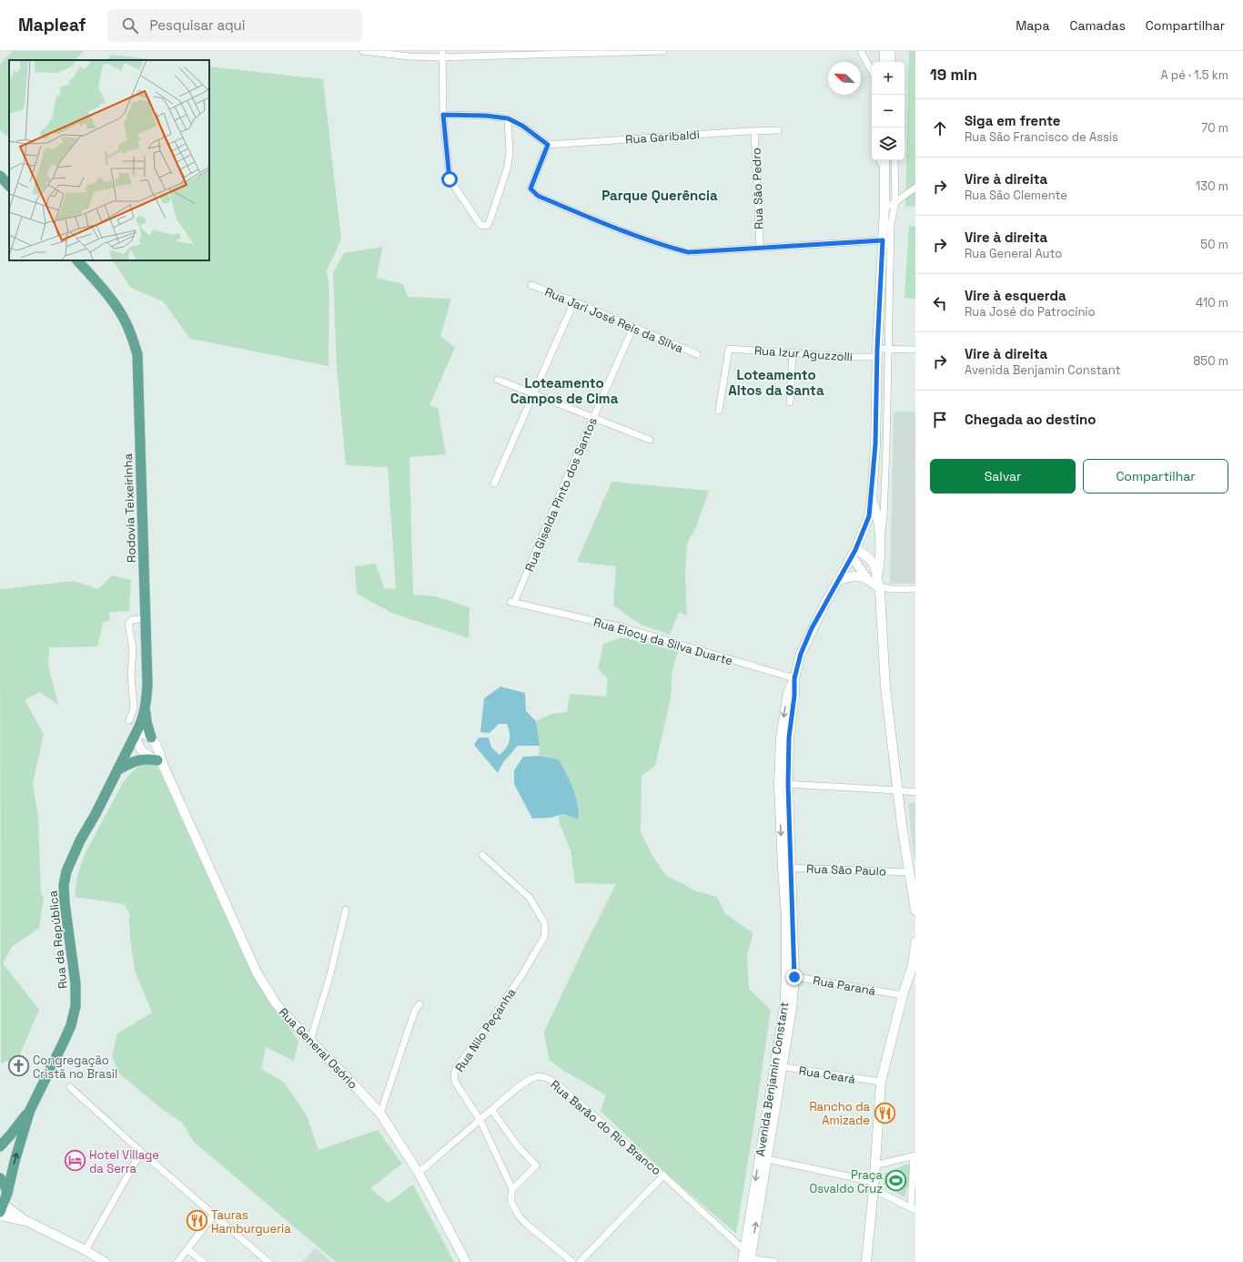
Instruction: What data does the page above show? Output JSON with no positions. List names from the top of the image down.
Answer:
{
  "streets": {
    "main road": [
      "Rodovia Teixeirinha",
      "Rua da República",
      "Rua General Osório",
      "Avenida Benjamin Constant"
    ],
    "street": [
      "Rua Garibaldi",
      "Rua São Pedro",
      "Rua Jari José Reis da Silva",
      "Rua Izur Aguzzolli",
      "Rua Giselda Pinto dos Santos",
      "Rua Elocy da Silva Duarte",
      "Rua São Paulo",
      "Rua Paraná",
      "Rua Nilo Peçanha",
      "Rua Ceará",
      "Rua Barão do Rio Branco"
    ]
  },
  "crossings": [
    ["Rua Garibaldi", "Rua São Pedro"],
    ["Rua Jari José Reis da Silva", "Rua Giselda Pinto dos Santos"],
    ["Rua Izur Aguzzolli", "Avenida Benjamin Constant"],
    ["Rua Giselda Pinto dos Santos", "Rua Elocy da Silva Duarte"],
    ["Rodovia Teixeirinha", "Rua da República"],
    ["Rua Elocy da Silva Duarte", "Avenida Benjamin Constant"],
    ["Rua São Paulo", "Avenida Benjamin Constant"],
    ["Rua Paraná", "Avenida Benjamin Constant"],
    ["Rua Nilo Peçanha", "Rua Barão do Rio Branco"],
    ["Rua General Osório", "Rua Barão do Rio Branco"],
    ["Rua Ceará", "Avenida Benjamin Constant"],
    ["Avenida Benjamin Constant", "Rua Barão do Rio Branco"]
  ],
  "districts": ["Parque Querência", "Loteamento Altos da Santa", "Loteamento Campos de Cima"],
  "places": {
    "church": ["Congregação Cristã no Brasil"],
    "restaurant": ["Rancho da Amizade", "Tauras Hamburgueria"],
    "hotel": ["Hotel Village da Serra"],
    "sports": ["Praça Osvaldo Cruz"]
  },
  "north": "top left",
  "page": {
    "header": "Mapleaf",
    "search": "Pesquisar aqui",
    "nav": ["Mapa", "Camadas", "Compartilhar"],
    "heading": ["19 min", "A pé · 1.5 km"],
    "map_buttons": ["+", "−"],
    "list": [
      ["Siga em frente", "Rua São Francisco de Assis", "70 m"],
      ["Vire à direita", "Rua São Clemente", "130 m"],
      ["Vire à direita", "Rua General Auto", "50 m"],
      ["Vire à esquerda", "Rua José do Patrocínio", "410 m"],
      ["Vire à direita", "Avenida Benjamin Constant", "850 m"],
      "Chegada ao destino"
    ],
    "buttons": ["Salvar", "Compartilhar"]
  }
}
